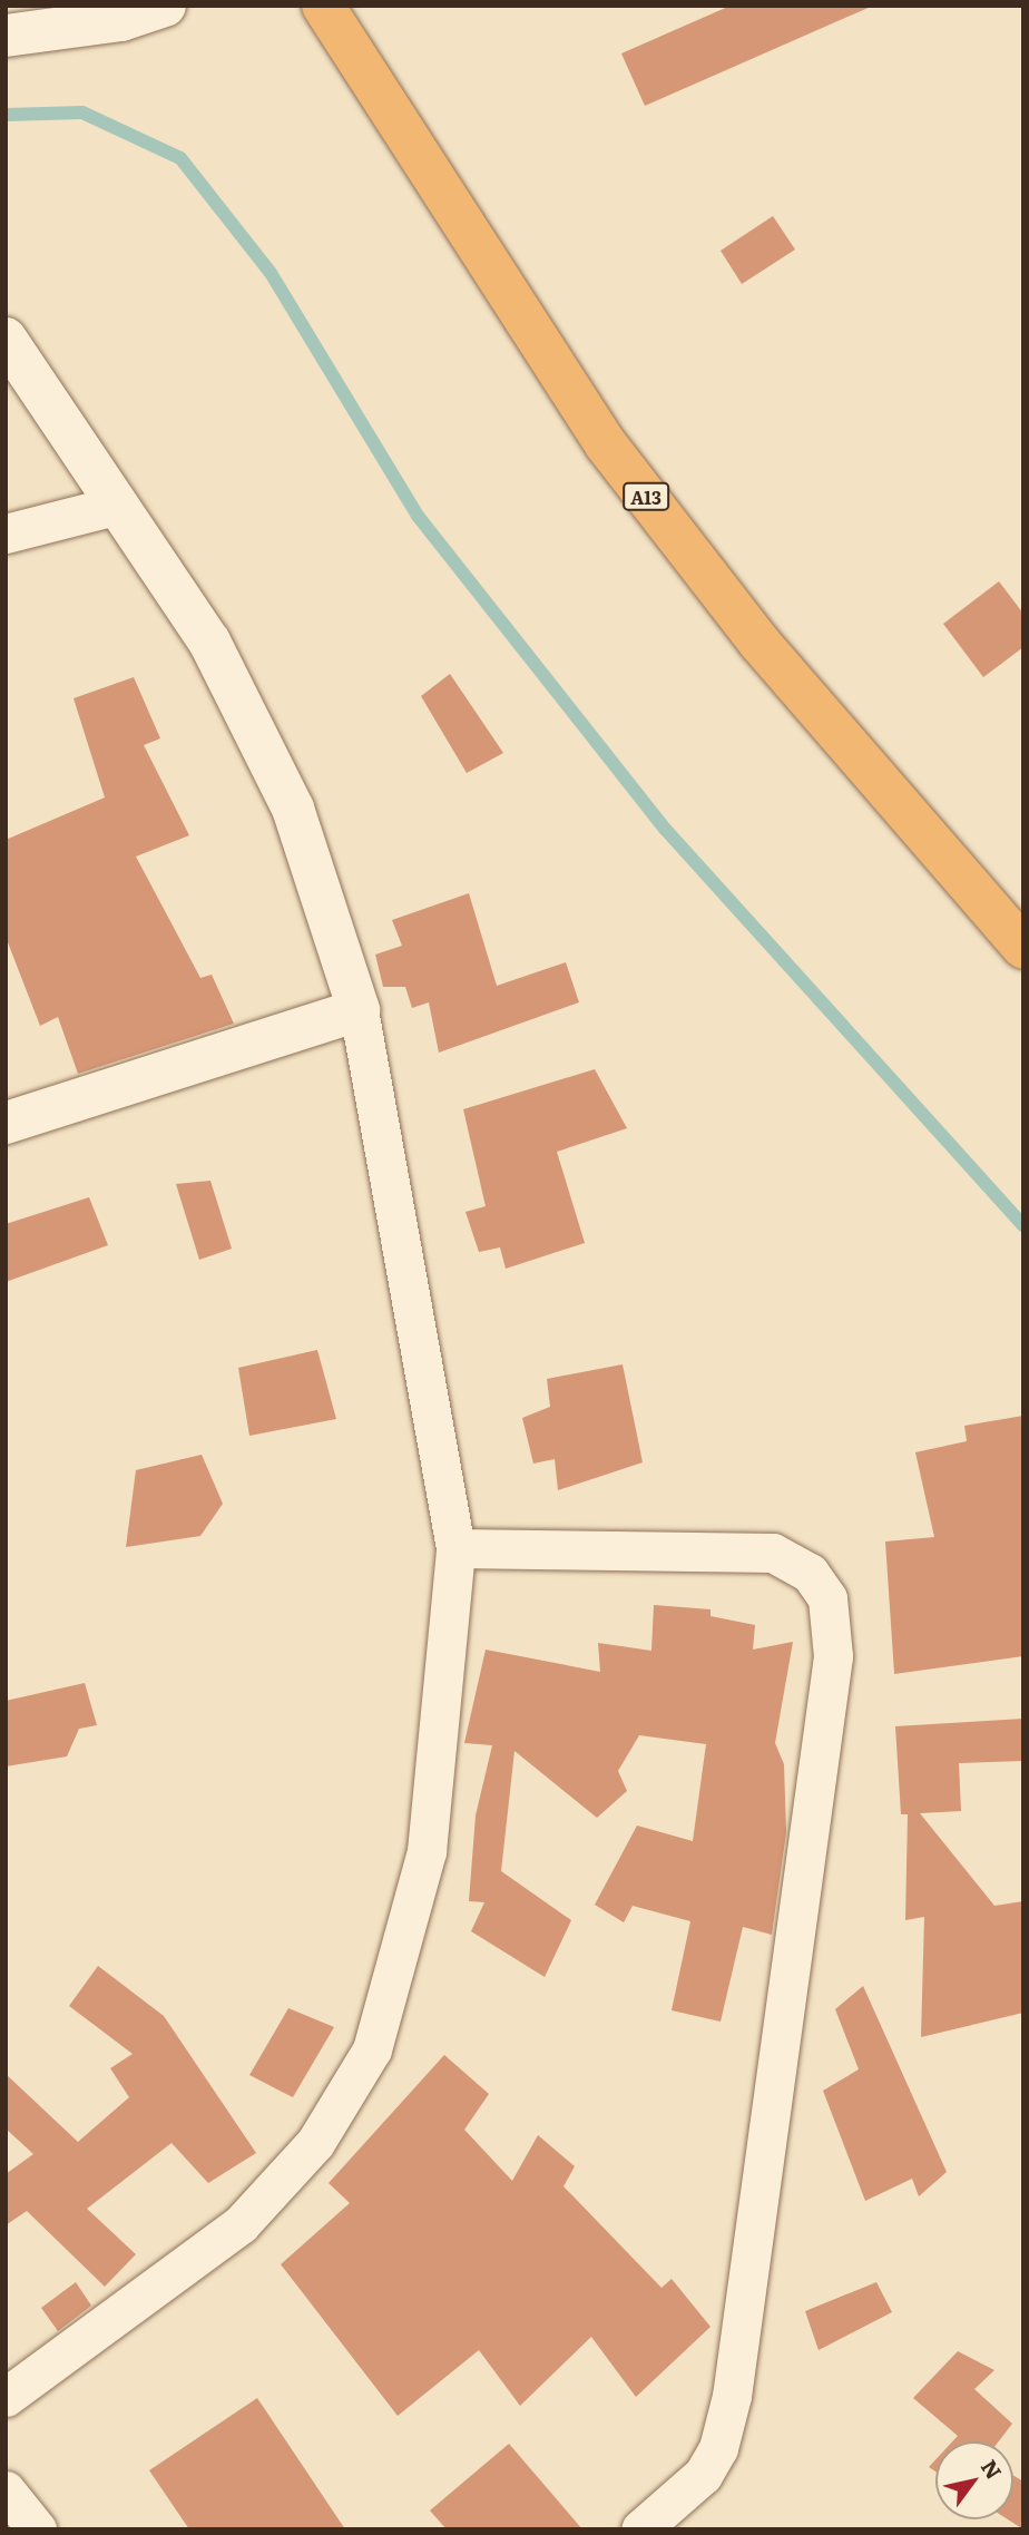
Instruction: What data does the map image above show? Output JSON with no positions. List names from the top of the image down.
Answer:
{
  "streets": {
    "highway": ["A13"]
  },
  "north": "top right"
}
